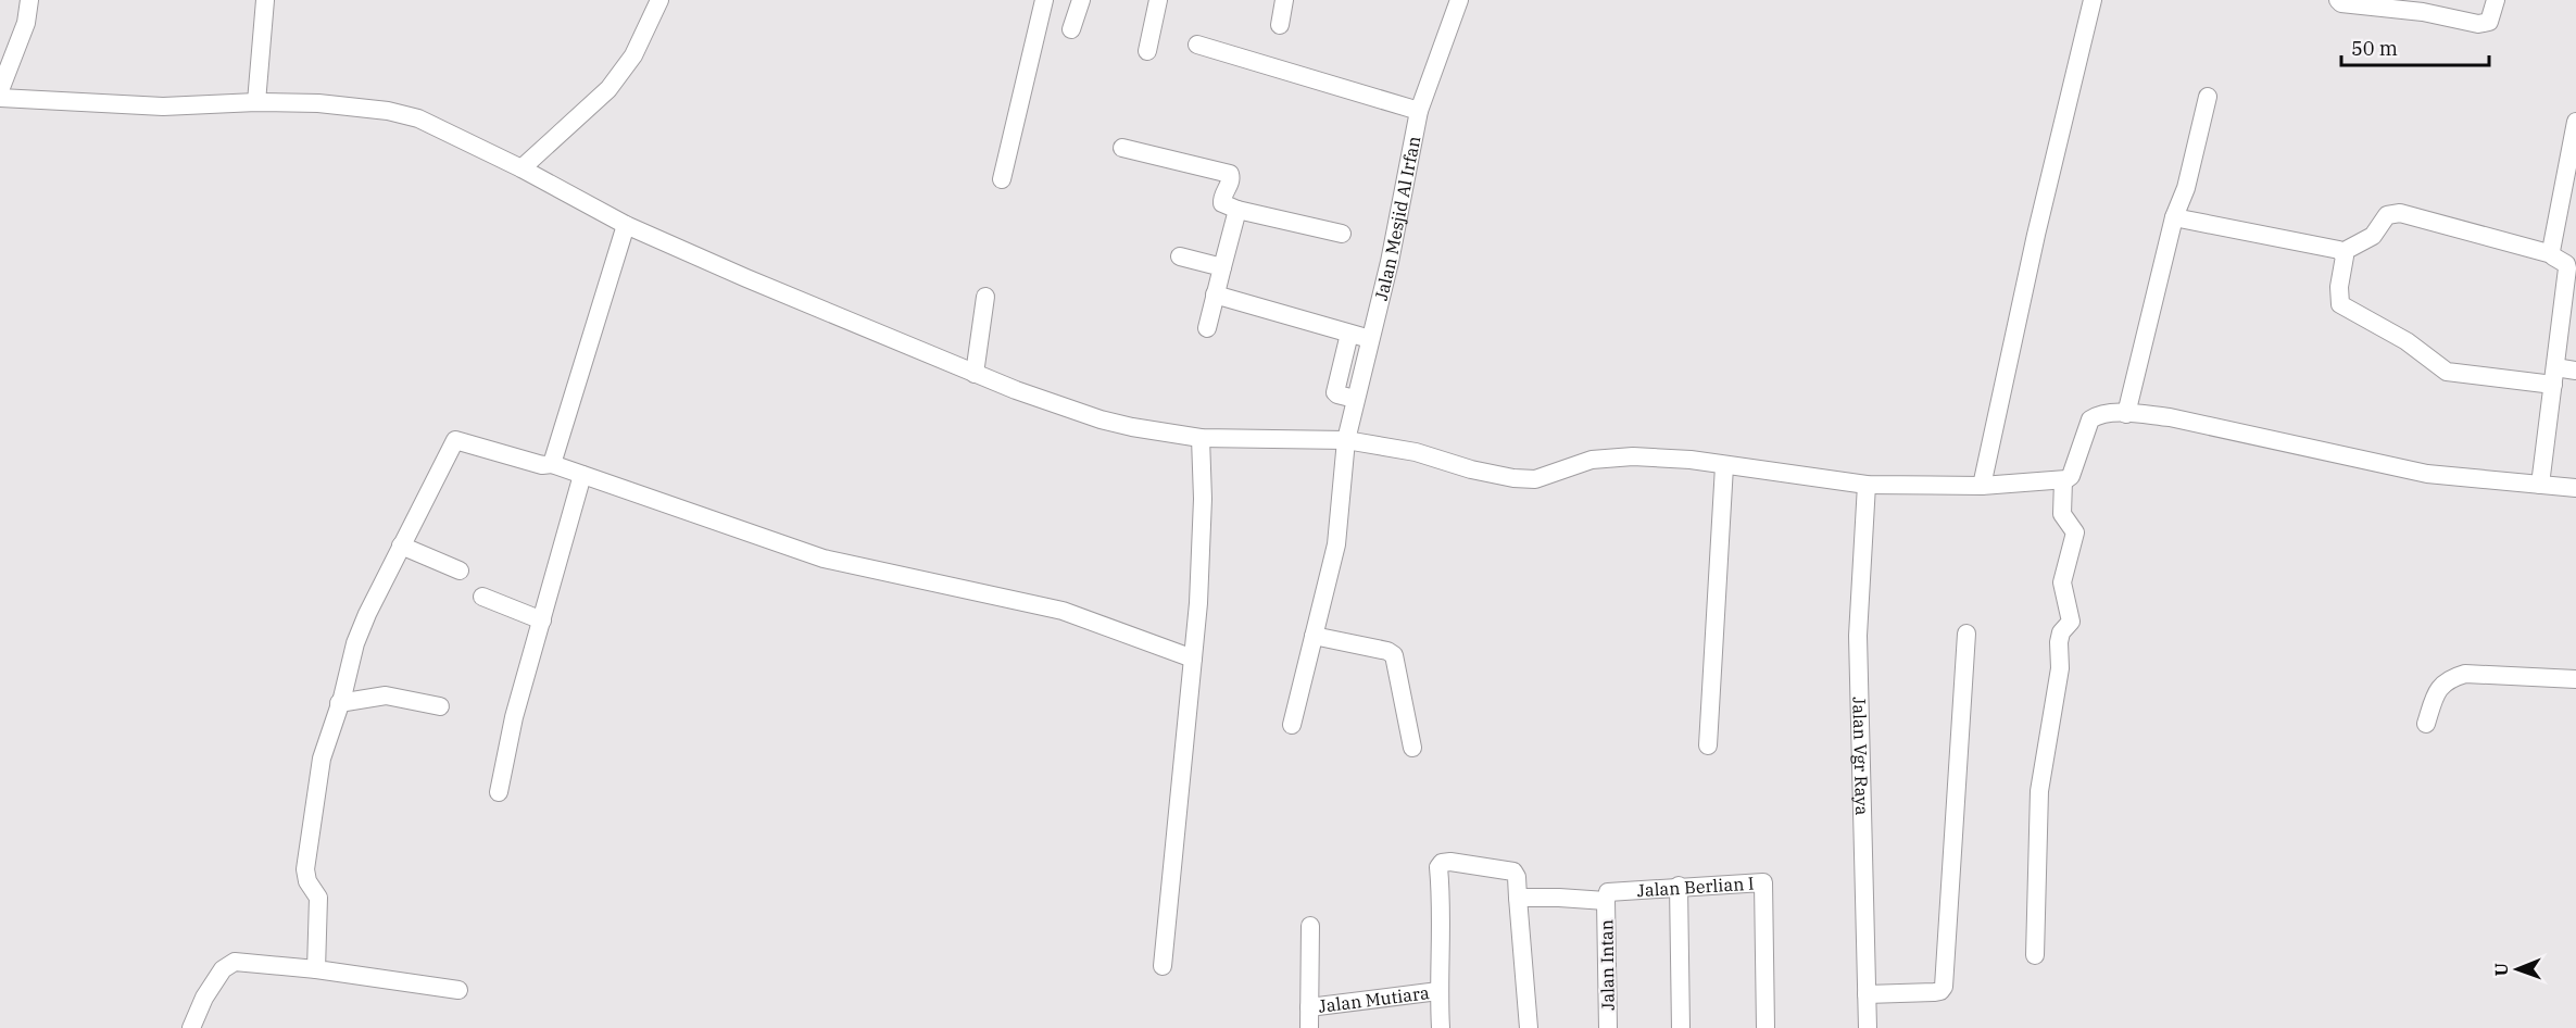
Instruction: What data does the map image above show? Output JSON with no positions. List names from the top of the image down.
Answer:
{
  "streets": {
    "street": [
      "Jalan Mesjid Al Irfan",
      "Jalan Vgr Raya",
      "Jalan Berlian I",
      "Jalan Intan",
      "Jalan Mutiara"
    ]
  },
  "crossings": [
    ["Jalan Berlian I", "Jalan Intan"]
  ],
  "scale_bar": "50 m",
  "north": "left"
}
